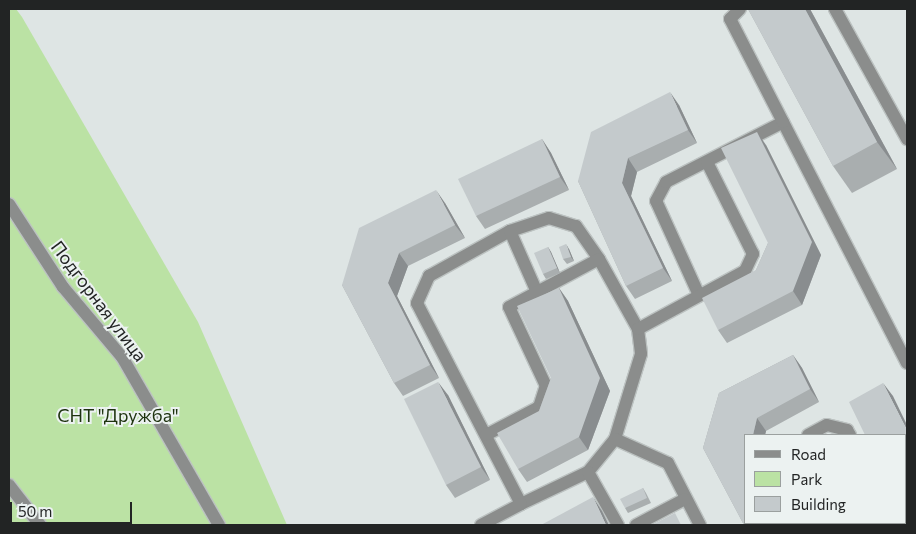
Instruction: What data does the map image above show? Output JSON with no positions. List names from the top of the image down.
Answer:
{
  "streets": {
    "lane": ["Подгорная улица"]
  },
  "parks": ["СНТ \"Дружба\""],
  "legend": ["Road", "Park", "Building"],
  "scale_bar": "50 m"
}
